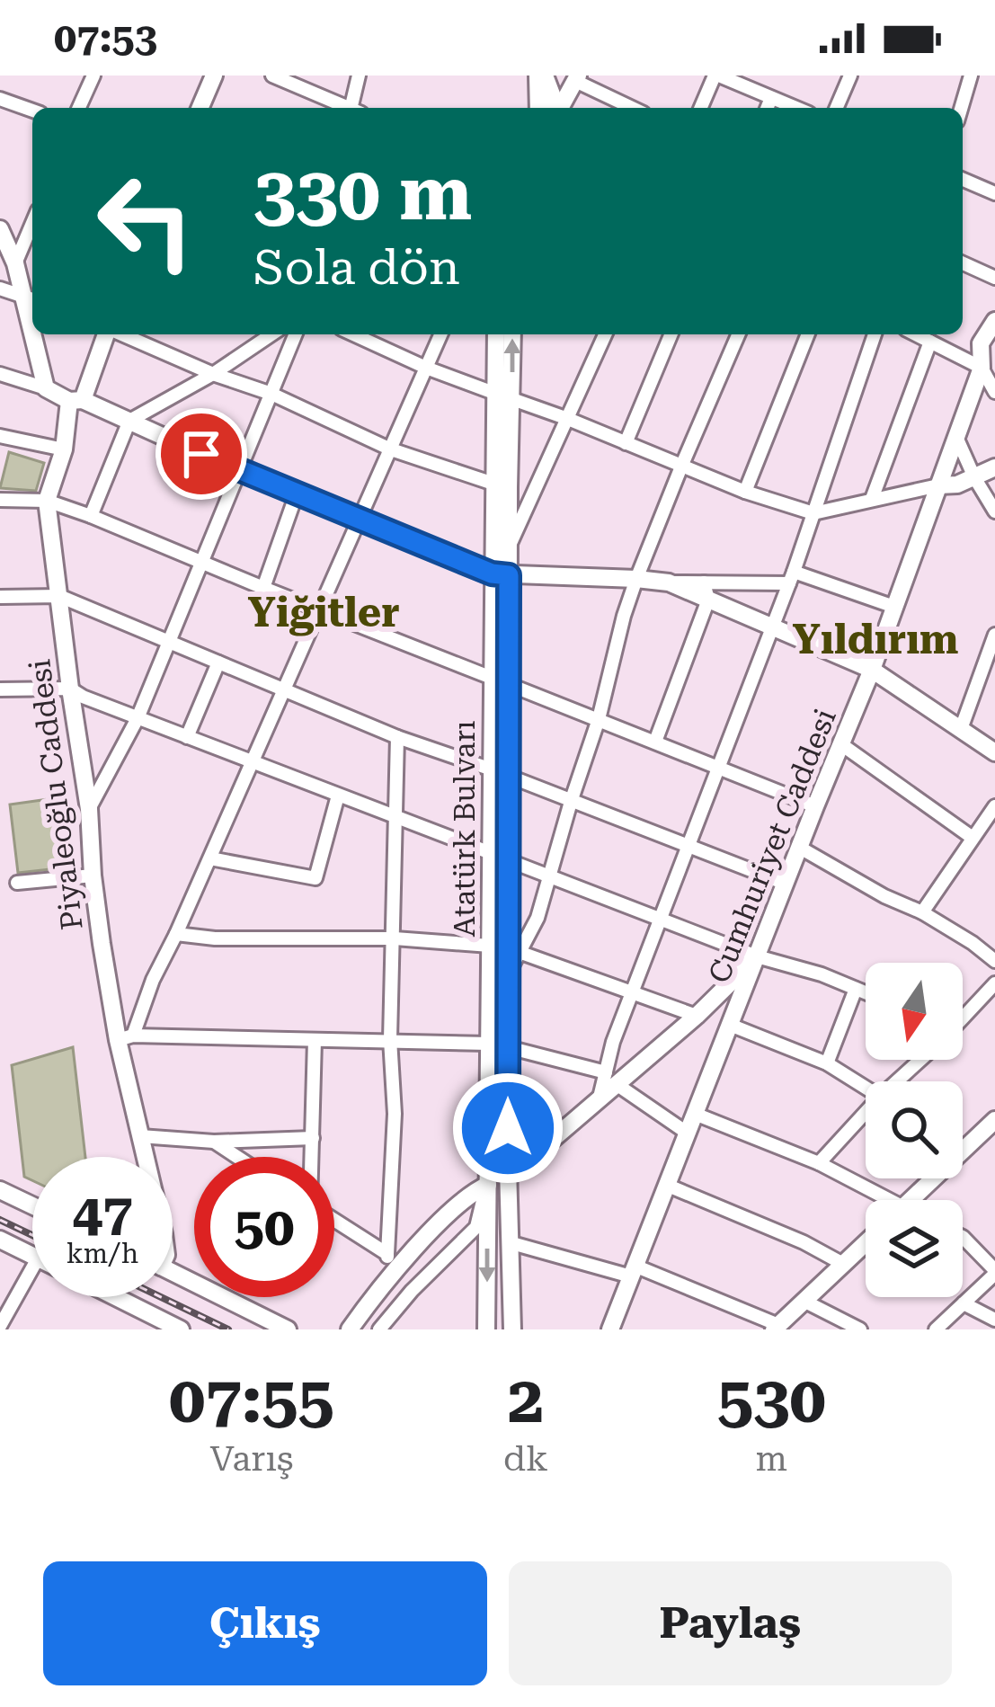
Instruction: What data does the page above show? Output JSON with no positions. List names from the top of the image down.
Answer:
{
  "streets": {
    "street": ["Piyaleoğlu Caddesi", "Atatürk Bulvarı", "Cumhuriyet Caddesi"]
  },
  "districts": ["Yiğitler", "Yıldırım"],
  "north": "bottom",
  "page": {
    "status": "07:53",
    "turn": ["330 m", "Sola dön"],
    "speed": "47 km/h",
    "limit": "50",
    "eta": [
      "07:55",
      "Varış",
      "2",
      "dk",
      "530",
      "m"
    ],
    "buttons": ["Çıkış", "Paylaş"]
  }
}
